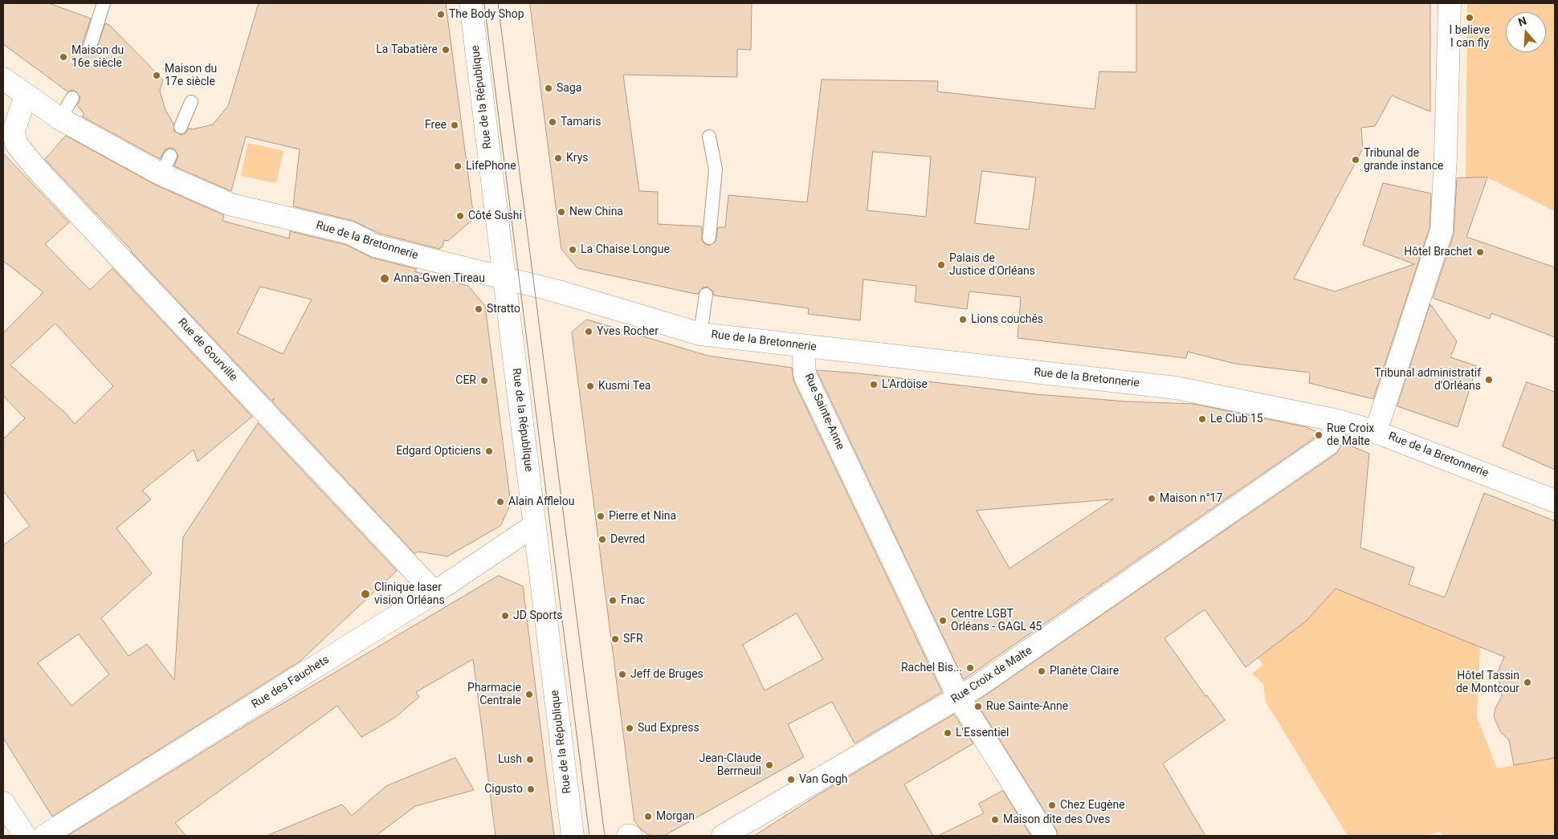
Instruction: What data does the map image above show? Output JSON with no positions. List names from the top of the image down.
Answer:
{
  "streets": {
    "street": [
      "Rue de la République",
      "Rue de la Bretonnerie",
      "Rue de Gourville",
      "Rue Sainte-Anne",
      "Rue Croix de Malte",
      "Rue des Fauchets"
    ]
  },
  "crossings": [
    ["Rue de la République", "Rue de la Bretonnerie"],
    ["Rue de la République", "Rue des Fauchets"],
    ["Rue de la Bretonnerie", "Rue de Gourville"],
    ["Rue de la Bretonnerie", "Rue Sainte-Anne"],
    ["Rue de la Bretonnerie", "Rue Croix de Malte"],
    ["Rue de Gourville", "Rue des Fauchets"],
    ["Rue Sainte-Anne", "Rue Croix de Malte"]
  ],
  "places": [
    "The Body Shop",
    "I believe I can fly",
    "La Tabatière",
    "Maison du 16e siècle",
    "Maison du 17e siècle",
    "Saga",
    "Tamaris",
    "Free",
    "Krys",
    "Tribunal de grande instance",
    "LifePhone",
    "New China",
    "Côté Sushi",
    "La Chaise Longue",
    "Hôtel Brachet",
    "Palais de Justice d'Orléans",
    "Anna-Gwen Tireau",
    "Stratto",
    "Lions couchés",
    "Yves Rocher",
    "Tribunal administratif d'Orléans",
    "CER",
    "L'Ardoise",
    "Kusmi Tea",
    "Le Club 15",
    "Rue Croix de Malte",
    "Edgard Opticiens",
    "Maison n°17",
    "Alain Afflelou",
    "Pierre et Nina",
    "Devred",
    "Clinique laser vision Orléans",
    "Fnac",
    "JD Sports",
    "Centre LGBT Orléans - GAGL 45",
    "SFR",
    "Rachel Bis...",
    "Planète Claire",
    "Jeff de Bruges",
    "Hôtel Tassin de Montcour",
    "Pharmacie Centrale",
    "Rue Sainte-Anne",
    "Sud Express",
    "L'Essentiel",
    "Lush",
    "Jean-Claude Berrneuil",
    "Van Gogh",
    "Cigusto",
    "Chez Eugène",
    "Morgan",
    "Maison dite des Oves"
  ],
  "north": "top"
}
